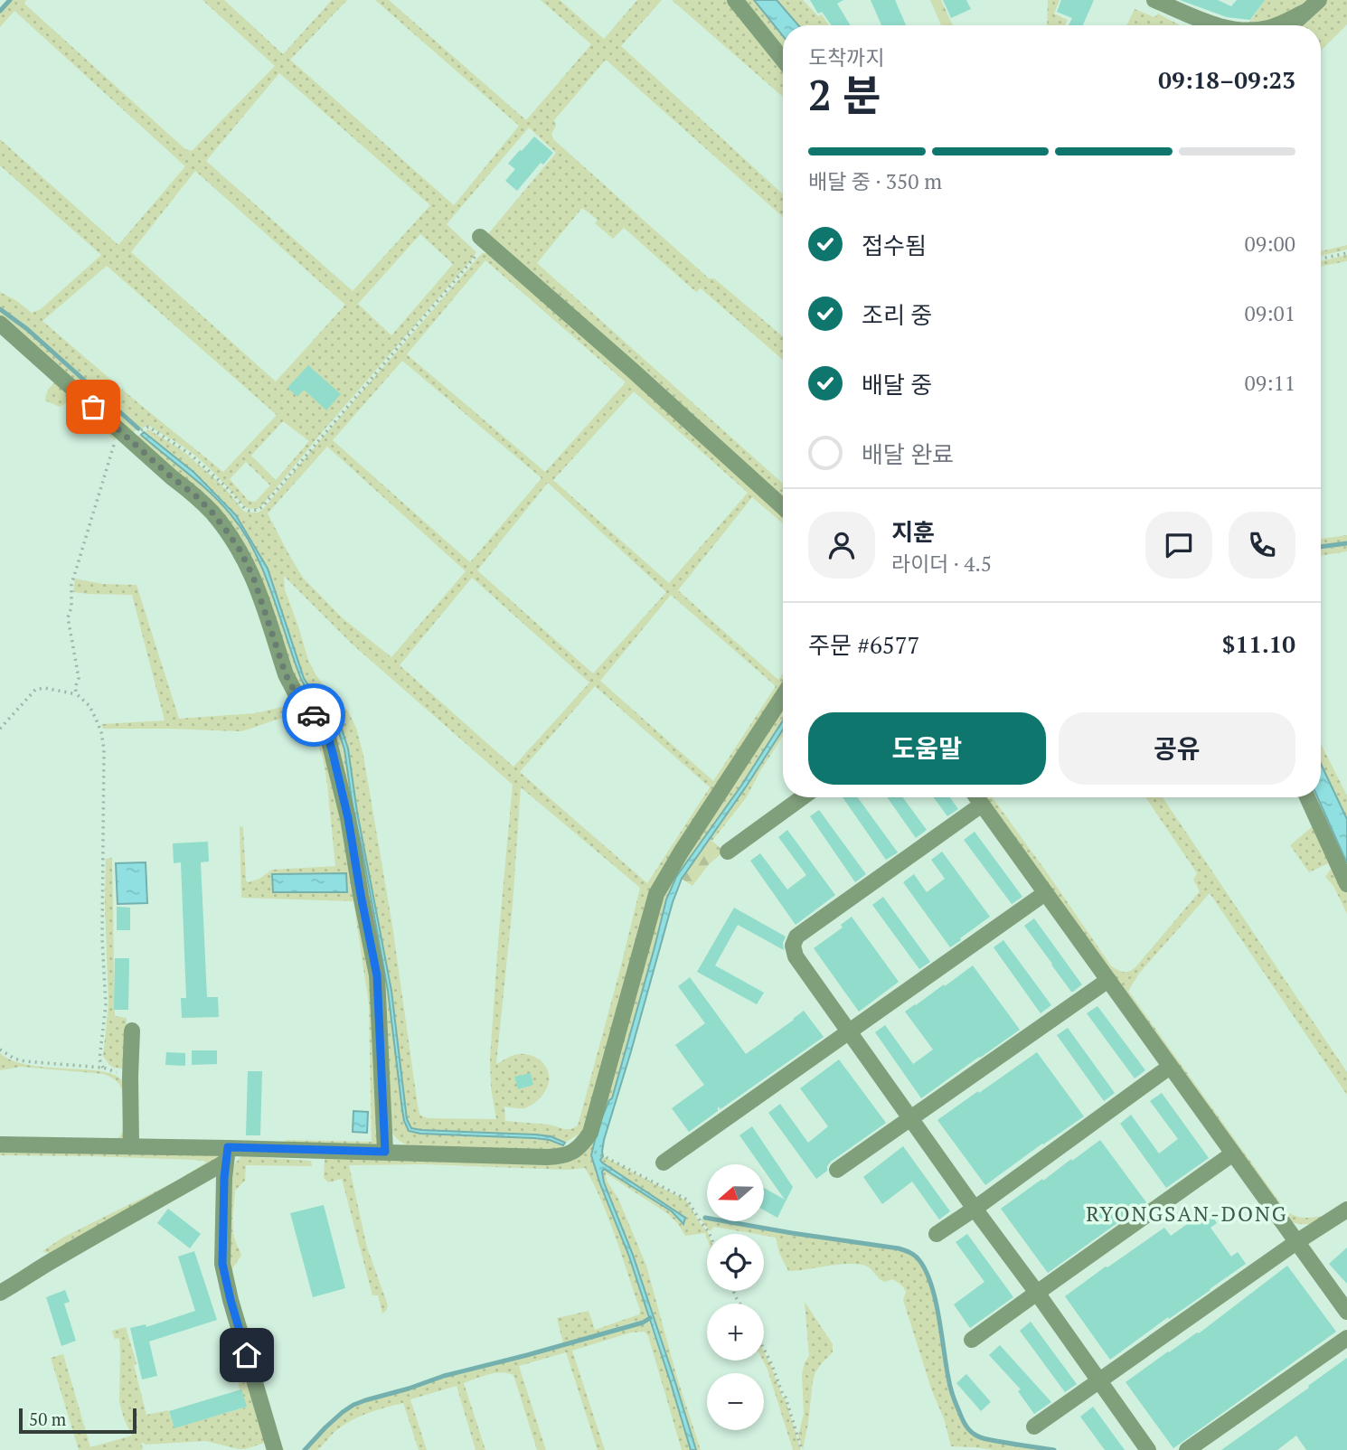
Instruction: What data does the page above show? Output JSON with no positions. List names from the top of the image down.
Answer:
{
  "districts": ["RYONGSAN-DONG"],
  "scale_bar": "50 m",
  "north": "left",
  "page": {
    "heading": ["2 분", "도착까지", "09:18–09:23"],
    "panel": [
      "지훈",
      "라이더 · 4.5",
      "주문 #6577",
      "$11.10"
    ],
    "bar": "배달 중 · 350 m",
    "list": [
      ["접수됨", "09:00"],
      ["조리 중", "09:01"],
      ["배달 중", "09:11"],
      "배달 완료"
    ],
    "buttons": ["도움말", "공유"],
    "map_buttons": ["+", "−"],
    "scale": "50 m"
  }
}
